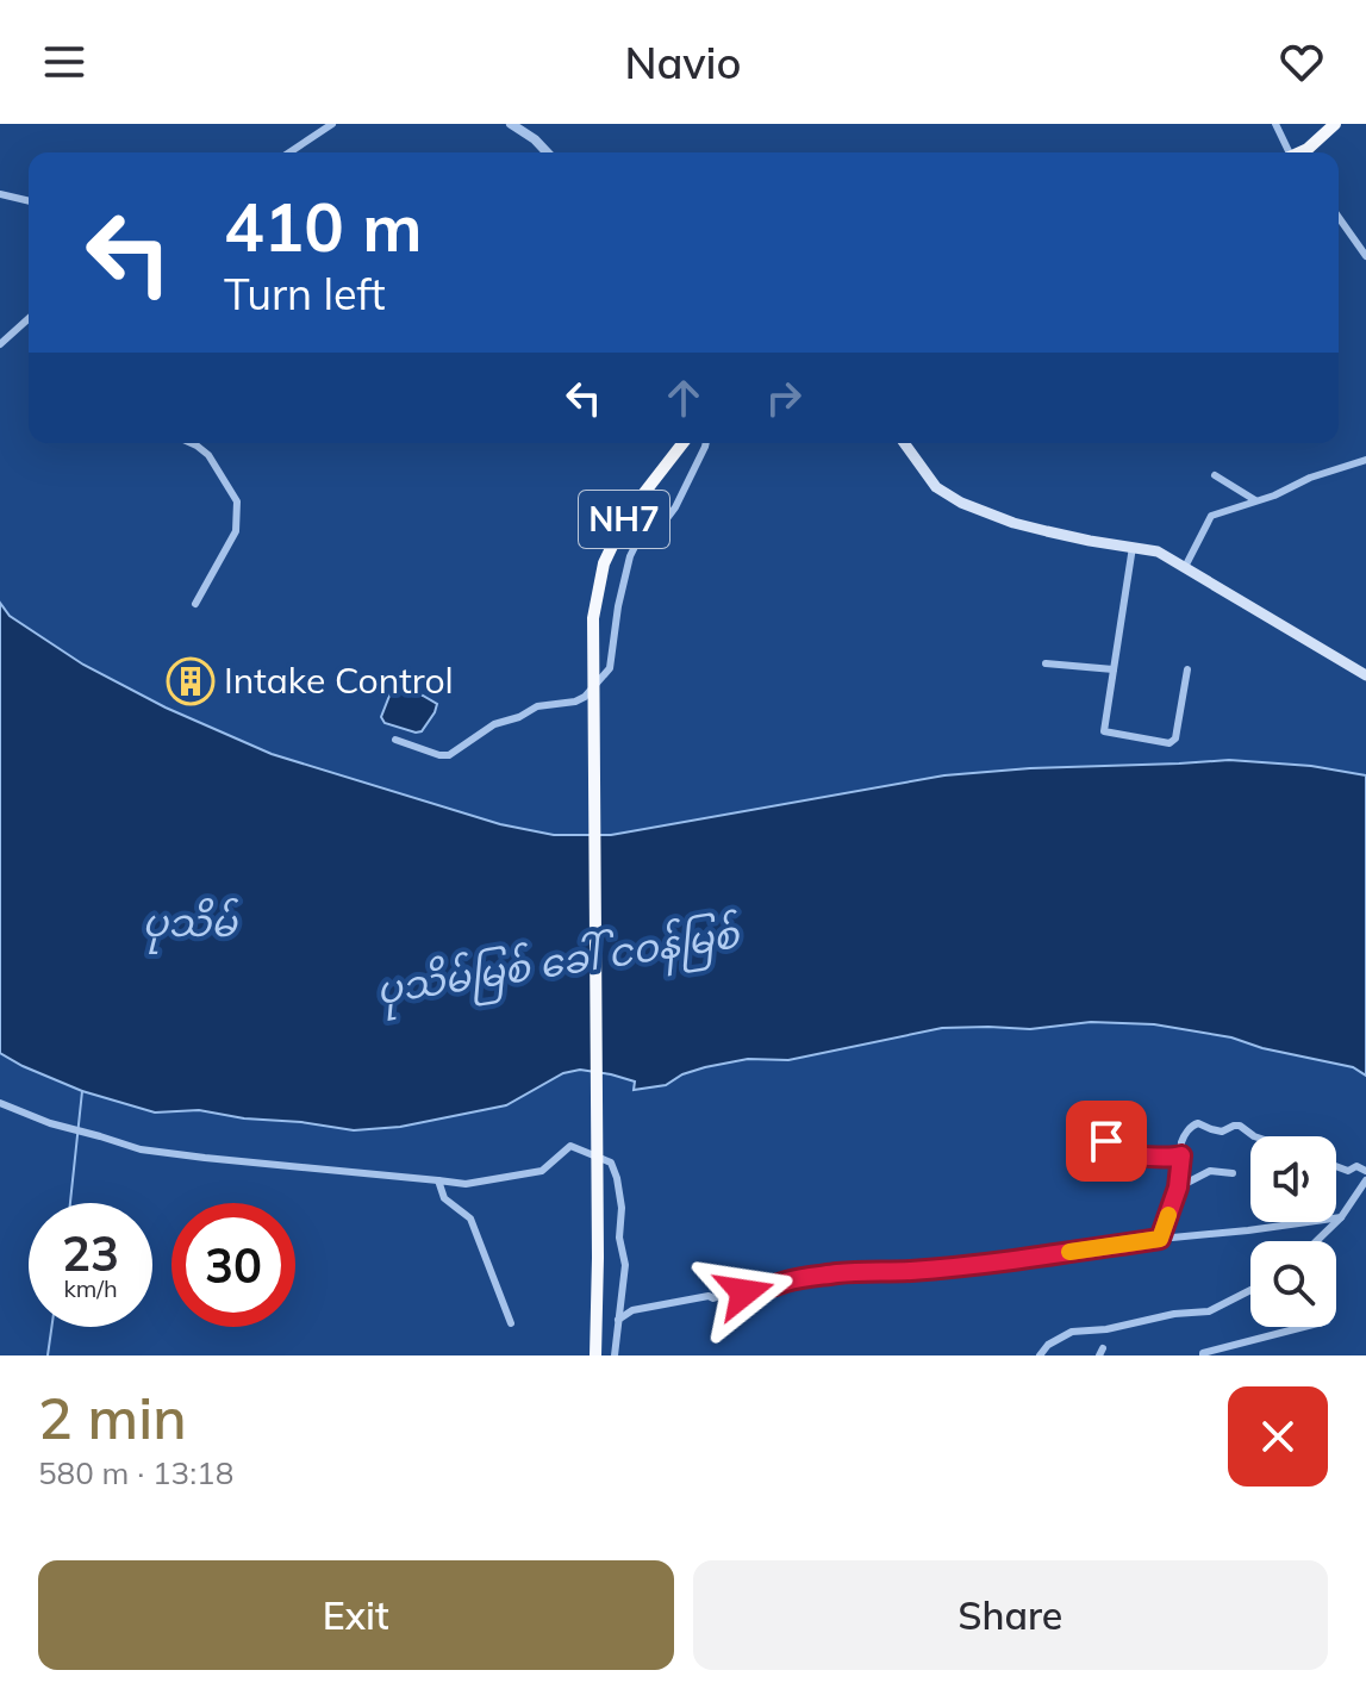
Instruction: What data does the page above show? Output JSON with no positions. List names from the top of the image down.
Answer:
{
  "streets": {
    "highway": ["NH7"]
  },
  "water": ["ပုသိမ်", "ပုသိမ်မြစ် ခေါ် ငဝန်မြစ်"],
  "places": {
    "building": ["Intake Control"]
  },
  "page": {
    "header": "Navio",
    "turn": ["410 m", "Turn left"],
    "speed": "23 km/h",
    "limit": "30",
    "heading": ["2 min", "580 m · 13:18"],
    "buttons": ["Exit", "Share"]
  }
}
